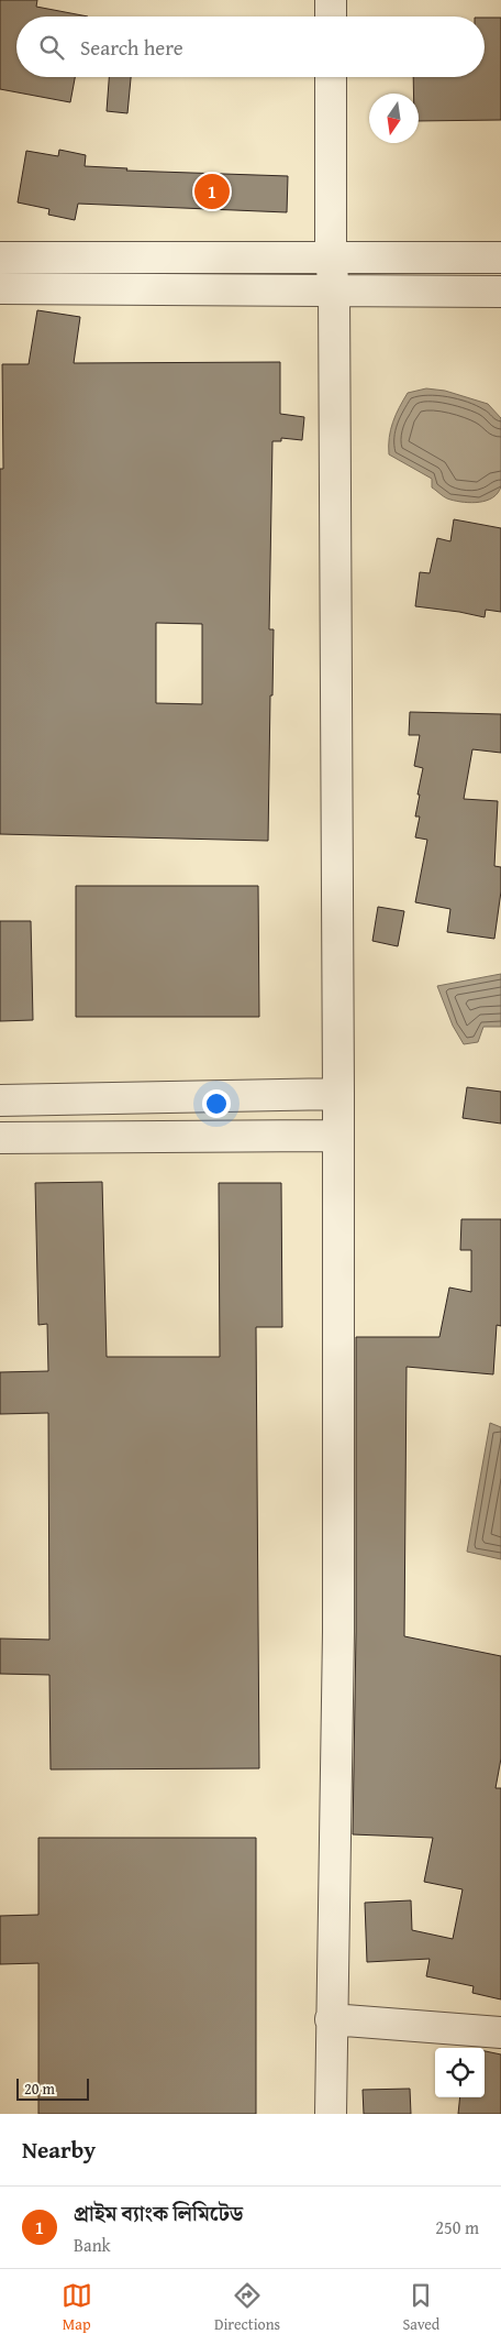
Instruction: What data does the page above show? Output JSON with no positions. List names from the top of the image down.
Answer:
{
  "scale_bar": "20 m",
  "north": "bottom",
  "page": {
    "search": "Search here",
    "pins": "1",
    "scale": "20 m",
    "heading": "Nearby",
    "list": [
      {
        "mark": "1",
        "name": "প্রাইম ব্যাংক লিমিটেড",
        "note": "Bank",
        "value": "250 m"
      }
    ],
    "nav": ["Map", "Directions", "Saved"]
  }
}
